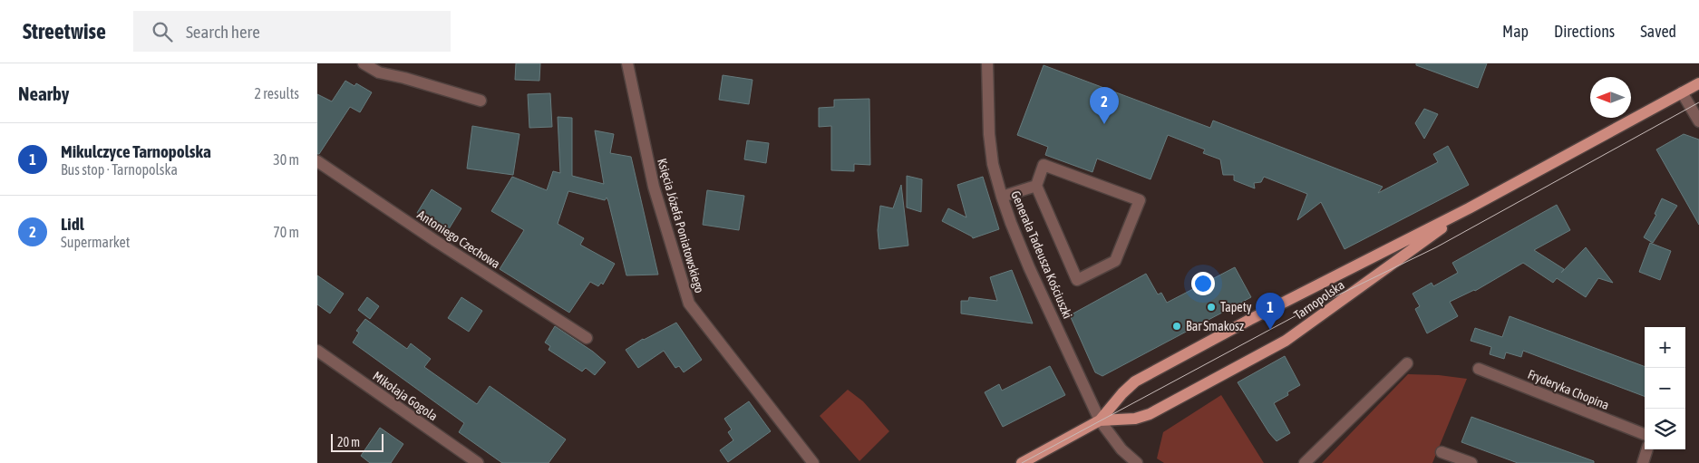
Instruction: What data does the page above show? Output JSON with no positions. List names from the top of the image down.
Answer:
{
  "streets": {
    "main road": ["Tarnopolska"],
    "street": [
      "Księcia Józefa Poniatowskiego",
      "Antoniego Czechowa",
      "Generała Tadeusza Kościuszki",
      "Fryderyka Chopina",
      "Mikołaja Gogola"
    ]
  },
  "crossings": [
    ["Generała Tadeusza Kościuszki", "Tarnopolska"]
  ],
  "places": ["Tapety", "Bar Smakosz"],
  "scale_bar": "20 m",
  "north": "left",
  "page": {
    "header": "Streetwise",
    "search": "Search here",
    "nav": ["Map", "Directions", "Saved"],
    "heading": ["Nearby", "2 results"],
    "pins": ["2", "1"],
    "list": [
      {
        "mark": "1",
        "name": "Mikulczyce Tarnopolska",
        "note": "Bus stop · Tarnopolska",
        "value": "30 m"
      },
      {
        "mark": "2",
        "name": "Lidl",
        "note": "Supermarket",
        "value": "70 m"
      }
    ],
    "map_buttons": ["+", "−"],
    "scale": "20 m"
  }
}
